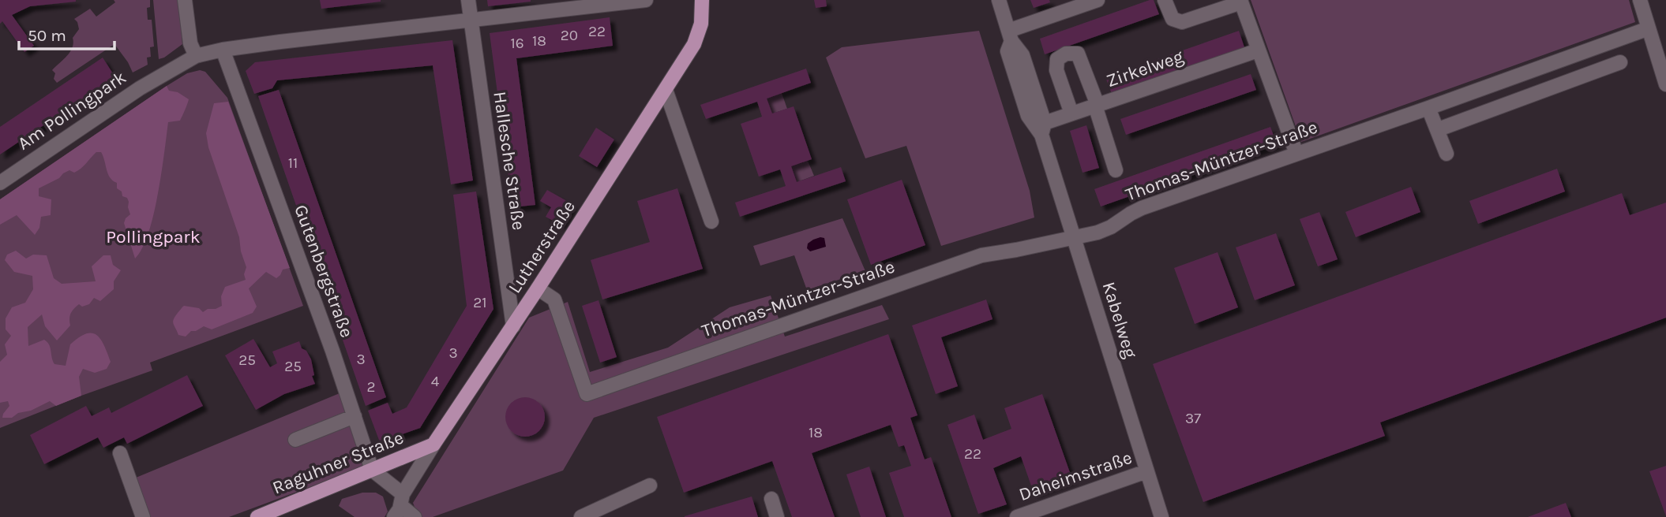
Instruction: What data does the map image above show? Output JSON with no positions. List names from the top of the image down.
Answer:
{
  "streets": {
    "main road": ["Lutherstraße", "Raguhner Straße"],
    "street": [
      "Zirkelweg",
      "Am Pollingpark",
      "Hallesche Straße",
      "Thomas-Müntzer-Straße",
      "Gutenbergstraße",
      "Kabelweg",
      "Daheimstraße"
    ]
  },
  "crossings": [
    ["Zirkelweg", "Kabelweg"],
    ["Am Pollingpark", "Hallesche Straße"],
    ["Am Pollingpark", "Gutenbergstraße"],
    ["Hallesche Straße", "Lutherstraße"],
    ["Thomas-Müntzer-Straße", "Lutherstraße"],
    ["Thomas-Müntzer-Straße", "Kabelweg"],
    ["Lutherstraße", "Raguhner Straße"],
    ["Gutenbergstraße", "Raguhner Straße"],
    ["Kabelweg", "Daheimstraße"]
  ],
  "parks": ["Pollingpark"],
  "house_numbers": [
    "22",
    "20",
    "18",
    "16",
    "11",
    "21",
    "3",
    "3",
    "25",
    "25",
    "4",
    "2",
    "37",
    "18",
    "22"
  ],
  "scale_bar": "50 m"
}
